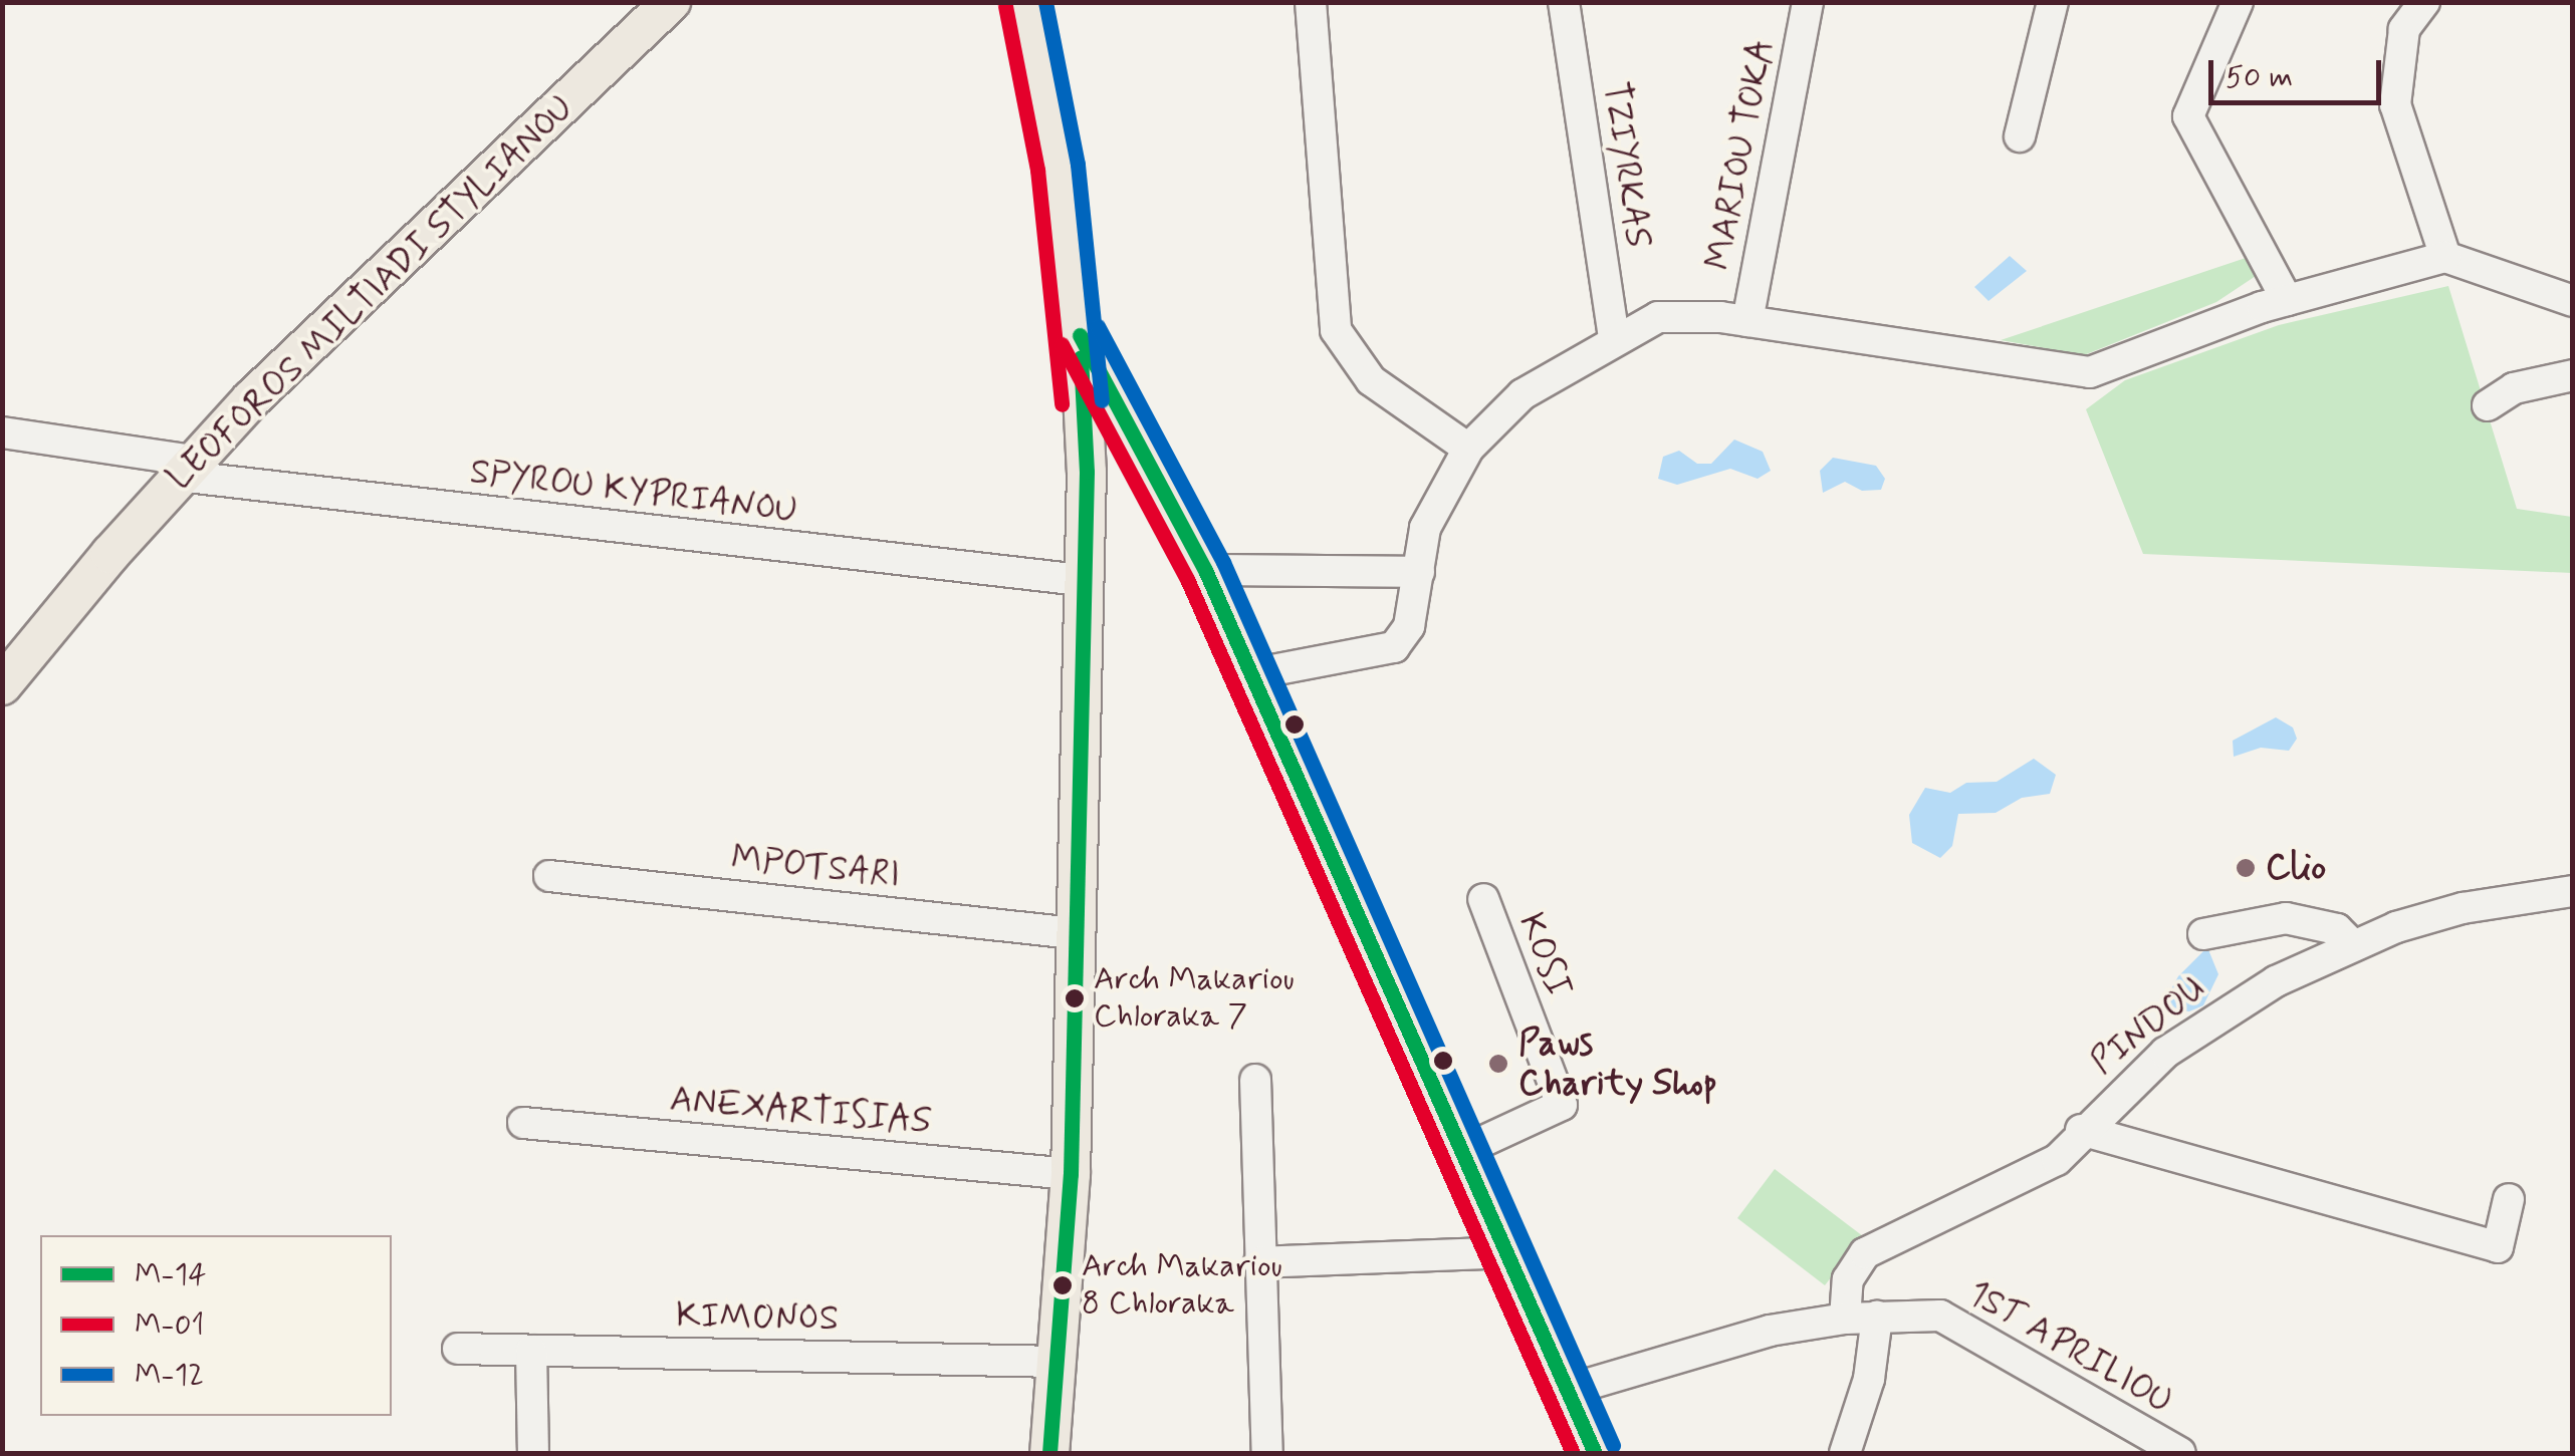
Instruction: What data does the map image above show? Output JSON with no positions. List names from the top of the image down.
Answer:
{
  "streets": {
    "main road": ["LEOFOROS MILTIADI STYLIANOU"],
    "street": [
      "MARIOU TOKA",
      "TZIYRKAS",
      "SPYROU KYPRIANOU",
      "MPOTSARI",
      "KOSI",
      "PINDOU",
      "ANEXARTISIAS",
      "KIMONOS",
      "1ST APRILIOU"
    ]
  },
  "crossings": [
    ["LEOFOROS MILTIADI STYLIANOU", "SPYROU KYPRIANOU"],
    ["PINDOU", "1ST APRILIOU"]
  ],
  "places": [
    "Clio",
    "Arch Makariou Chloraka 7",
    "Paws Charity Shop",
    "Arch Makariou 8 Chloraka"
  ],
  "lines": ["transit line M-12", "transit line M-01", "transit line M-14"],
  "legend": ["M-14", "M-01", "M-12"],
  "scale_bar": "50 m"
}
